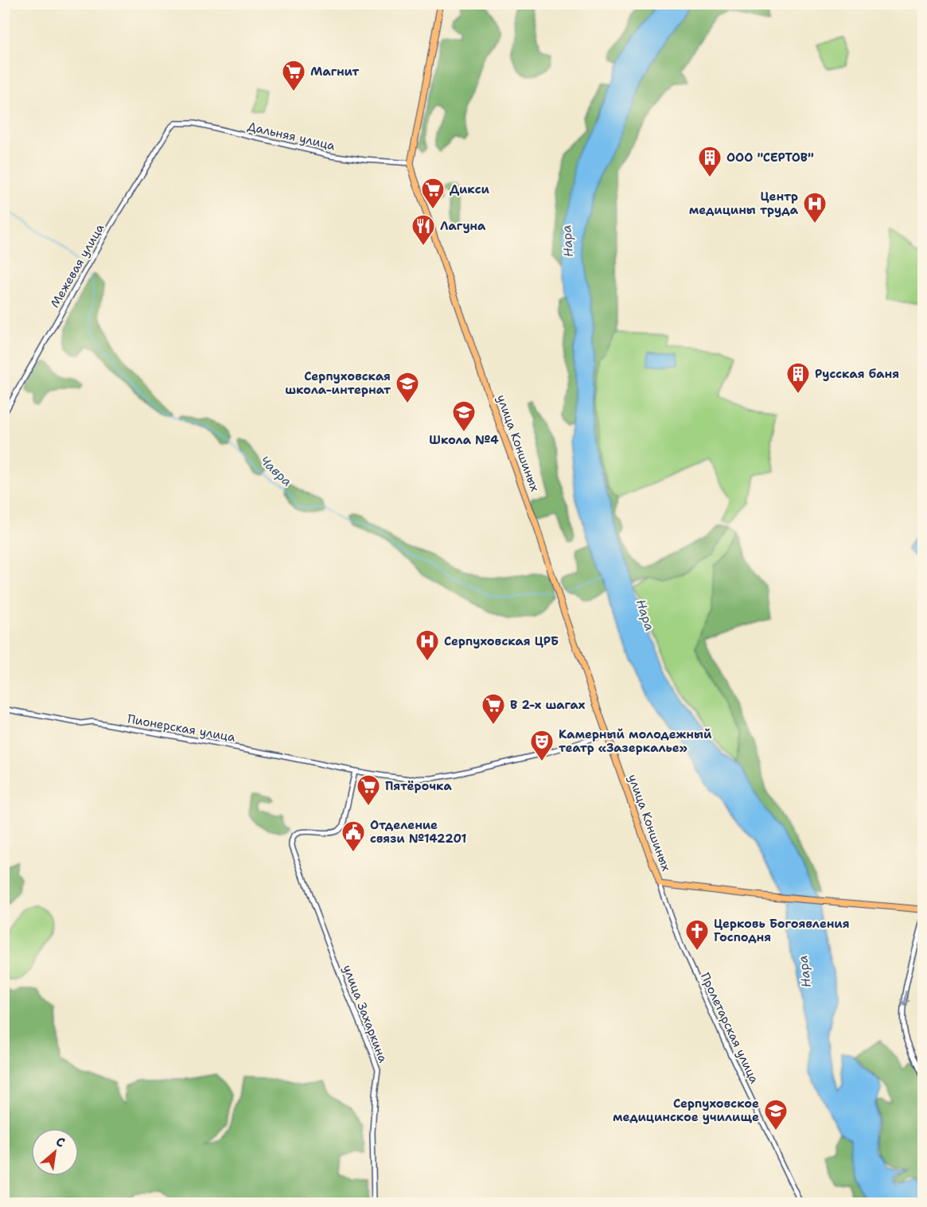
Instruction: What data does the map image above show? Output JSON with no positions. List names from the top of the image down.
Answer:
{
  "streets": {
    "main road": ["улица Коншиных"],
    "street": [
      "Дальняя улица",
      "Межевая улица",
      "Пионерская улица",
      "улица Захаркина",
      "Пролетарская улица"
    ]
  },
  "crossings": [
    ["Дальняя улица", "Межевая улица"],
    ["Дальняя улица", "улица Коншиных"],
    ["улица Коншиных", "Пионерская улица"],
    ["улица Коншиных", "Пролетарская улица"],
    ["Пионерская улица", "улица Захаркина"]
  ],
  "water": ["Нара", "Чавра"],
  "places": {
    "supermarket": [
      "Магнит",
      "Дикси",
      "В 2-х шагах",
      "Пятёрочка"
    ],
    "building": ["ООО \"СЕРТОВ\"", "Русская баня"],
    "hospital": ["Центр медицины труда", "Серпуховская ЦРБ"],
    "restaurant": ["Лагуна"],
    "school or university": ["Серпуховская школа-интернат", "Школа №4", "Серпуховское медицинское училище"],
    "theatre": ["Камерный молодежный театр «Зазеркалье»"],
    "public building": ["Отделение связи №142201"],
    "church": ["Церковь Богоявления Господня"]
  },
  "north": "top right"
}
